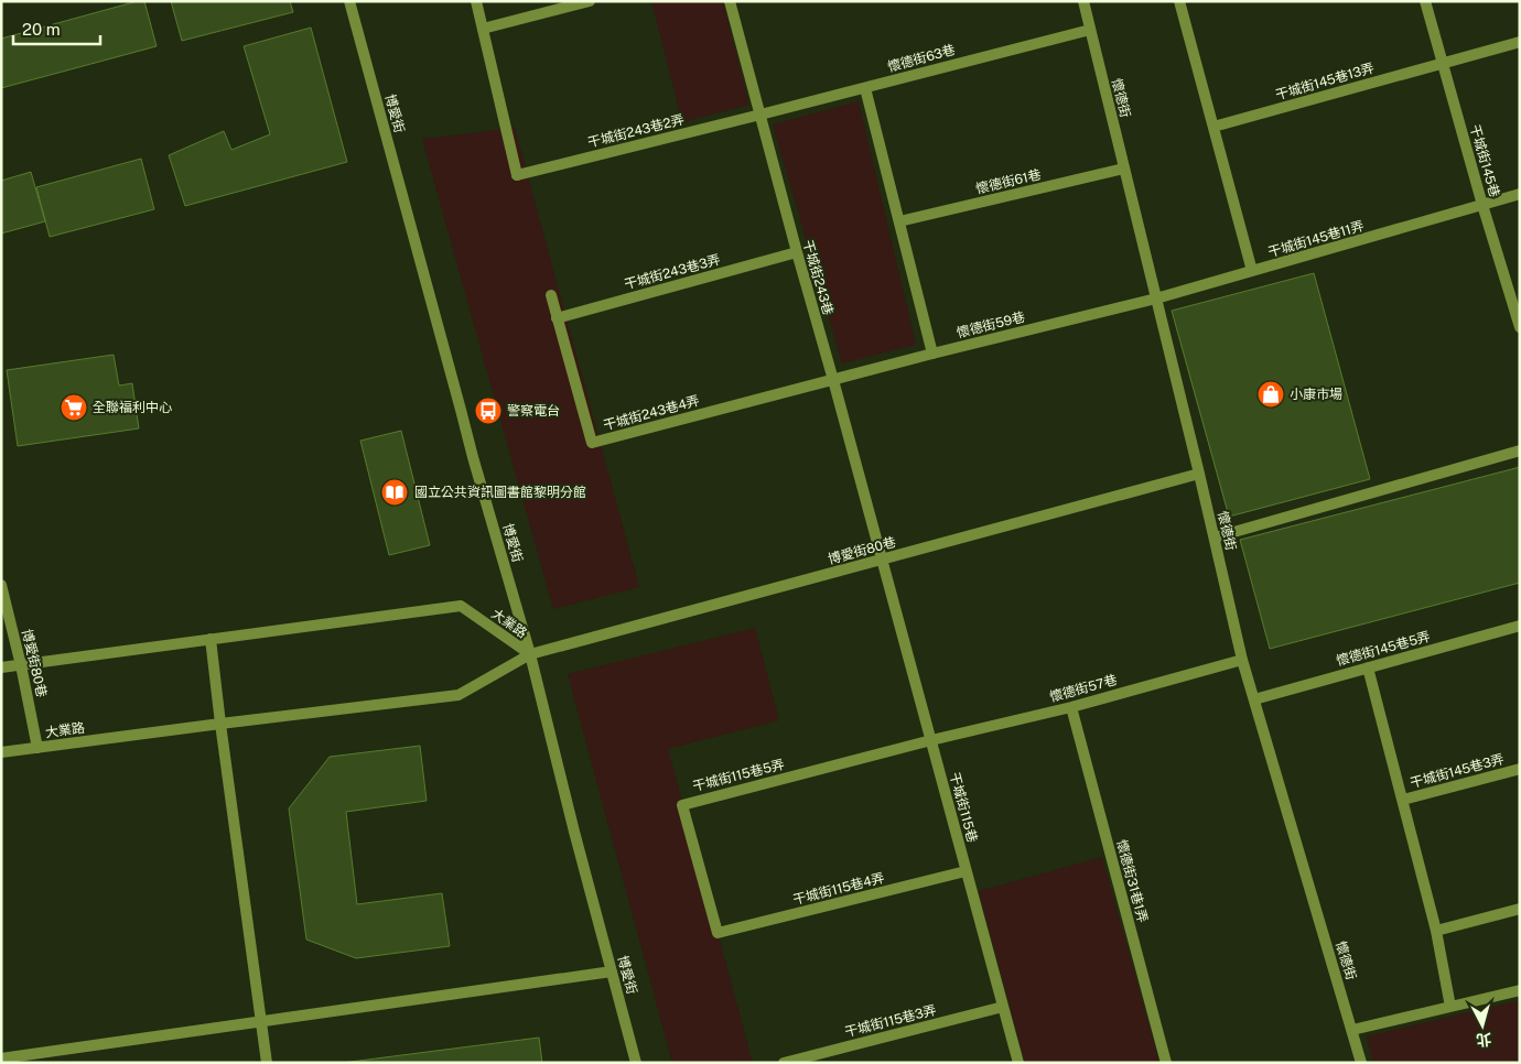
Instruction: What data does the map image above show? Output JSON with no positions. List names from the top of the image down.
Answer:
{
  "streets": {
    "street": [
      "懷德街63巷",
      "干城街145巷13弄",
      "懷德街",
      "博愛街",
      "干城街243巷2弄",
      "干城街145巷",
      "懷德街61巷",
      "干城街145巷11弄",
      "干城街243巷3弄",
      "干城街243巷",
      "懷德街59巷",
      "干城街243巷4弄",
      "博愛街80巷",
      "大業路",
      "懷德街145巷5弄",
      "懷德街57巷",
      "干城街145巷3弄",
      "干城街115巷5弄",
      "干城街115巷",
      "懷德街31巷1弄",
      "干城街115巷4弄",
      "干城街115巷3弄"
    ]
  },
  "crossings": [
    ["懷德街63巷", "懷德街"],
    ["懷德街63巷", "干城街243巷2弄"],
    ["懷德街63巷", "干城街243巷"],
    ["干城街145巷13弄", "干城街145巷"],
    ["懷德街", "懷德街61巷"],
    ["懷德街", "干城街145巷11弄"],
    ["懷德街", "懷德街59巷"],
    ["懷德街", "博愛街80巷"],
    ["懷德街", "懷德街145巷5弄"],
    ["懷德街", "懷德街57巷"],
    ["博愛街", "博愛街80巷"],
    ["博愛街", "大業路"],
    ["干城街243巷2弄", "干城街243巷"],
    ["干城街145巷", "干城街145巷11弄"],
    ["干城街145巷11弄", "懷德街59巷"],
    ["干城街243巷3弄", "干城街243巷"],
    ["干城街243巷3弄", "干城街243巷4弄"],
    ["干城街243巷", "懷德街59巷"],
    ["干城街243巷", "干城街243巷4弄"],
    ["干城街243巷", "博愛街80巷"],
    ["干城街243巷", "干城街115巷"],
    ["懷德街59巷", "干城街243巷4弄"],
    ["博愛街80巷", "大業路"],
    ["博愛街80巷", "干城街115巷"],
    ["懷德街57巷", "干城街115巷5弄"],
    ["懷德街57巷", "干城街115巷"],
    ["懷德街57巷", "懷德街31巷1弄"],
    ["干城街115巷5弄", "干城街115巷"],
    ["干城街115巷5弄", "干城街115巷4弄"],
    ["干城街115巷", "干城街115巷4弄"],
    ["干城街115巷", "干城街115巷3弄"]
  ],
  "places": {
    "shop": ["小康市場"],
    "supermarket": ["全聯福利中心"],
    "bus stop": ["警察電台"],
    "library": ["國立公共資訊圖書館黎明分館"]
  },
  "scale_bar": "20 m",
  "north": "bottom"
}
